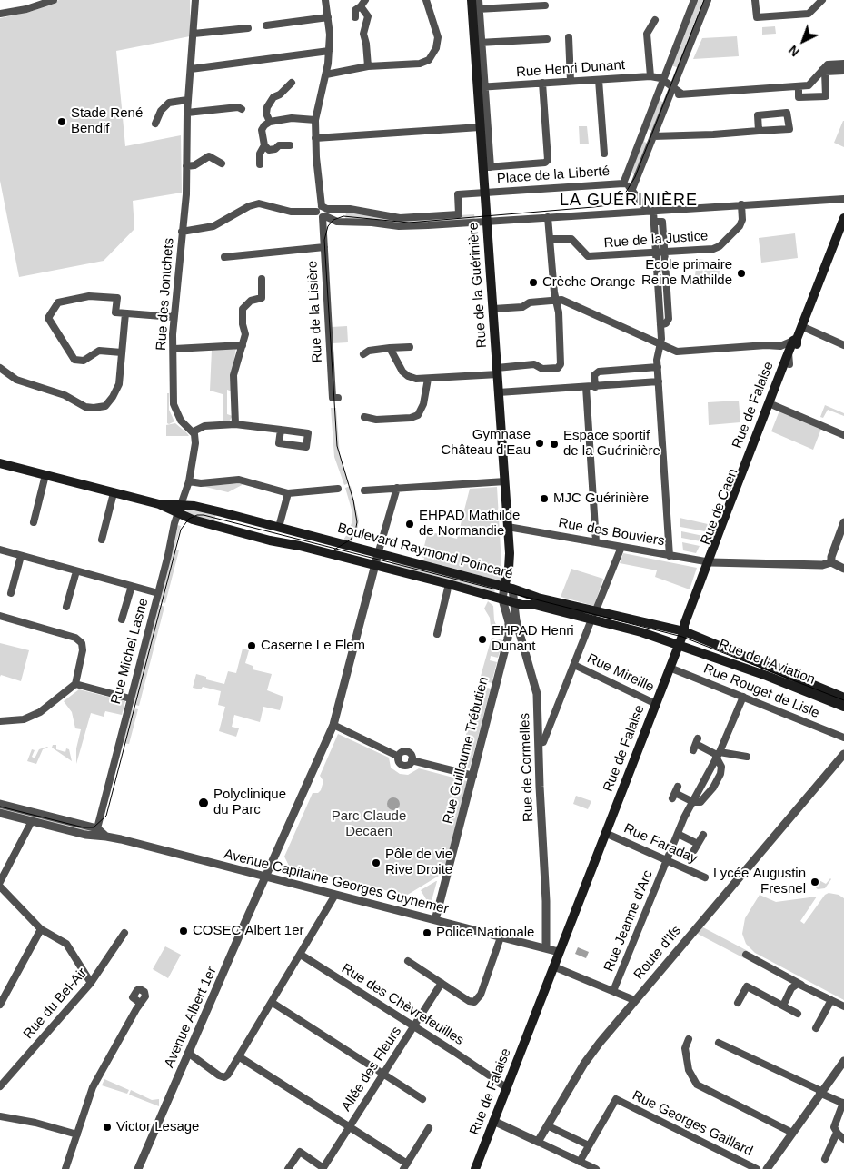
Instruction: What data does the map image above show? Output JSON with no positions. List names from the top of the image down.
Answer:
{
  "streets": {
    "main road": [
      "Rue de la Guérinière",
      "Rue de Falaise",
      "Rue de Caen",
      "Boulevard Raymond Poincaré",
      "Rue de l'Aviation"
    ],
    "street": [
      "Rue Henri Dunant",
      "Place de la Liberté",
      "Rue de la Justice",
      "Rue des Jontchets",
      "Rue de la Lisière",
      "Rue des Bouviers",
      "Rue Michel Lasne",
      "Rue Mireille",
      "Rue Rouget de Lisle",
      "Rue Guillaume Trébutien",
      "Rue de Cormelles",
      "Rue Faraday",
      "Avenue Capitaine Georges Guynemer",
      "Rue Jeanne d'Arc",
      "Route d'Ifs",
      "Rue du Bel-Air",
      "Rue des Chèvrefeuilles",
      "Avenue Albert 1er",
      "Allée des Fleurs",
      "Rue Georges Gaillard"
    ]
  },
  "crossings": [
    ["Rue Henri Dunant", "Rue de la Guérinière"],
    ["Place de la Liberté", "Rue de la Guérinière"],
    ["Rue de la Guérinière", "Rue des Bouviers"],
    ["Rue de la Guérinière", "Boulevard Raymond Poincaré"],
    ["Rue de la Guérinière", "Rue Guillaume Trébutien"],
    ["Rue de la Guérinière", "Rue de Cormelles"],
    ["Rue de Falaise", "Rue de Caen"],
    ["Rue de Falaise", "Rue des Bouviers"],
    ["Rue de Falaise", "Boulevard Raymond Poincaré"],
    ["Rue de Falaise", "Rue de l'Aviation"],
    ["Rue de Falaise", "Rue Mireille"],
    ["Rue de Falaise", "Rue Rouget de Lisle"],
    ["Rue de Falaise", "Rue Faraday"],
    ["Rue de Falaise", "Avenue Capitaine Georges Guynemer"],
    ["Rue de Caen", "Rue des Bouviers"],
    ["Rue de Caen", "Boulevard Raymond Poincaré"],
    ["Rue de Caen", "Rue de l'Aviation"],
    ["Boulevard Raymond Poincaré", "Rue Michel Lasne"],
    ["Boulevard Raymond Poincaré", "Rue de l'Aviation"],
    ["Boulevard Raymond Poincaré", "Rue Guillaume Trébutien"],
    ["Boulevard Raymond Poincaré", "Rue de Cormelles"],
    ["Boulevard Raymond Poincaré", "Avenue Albert 1er"],
    ["Rue Michel Lasne", "Avenue Capitaine Georges Guynemer"],
    ["Rue Rouget de Lisle", "Rue Jeanne d'Arc"],
    ["Rue Guillaume Trébutien", "Rue de Cormelles"],
    ["Rue Guillaume Trébutien", "Avenue Capitaine Georges Guynemer"],
    ["Rue de Cormelles", "Avenue Capitaine Georges Guynemer"],
    ["Rue Faraday", "Rue Jeanne d'Arc"],
    ["Avenue Capitaine Georges Guynemer", "Avenue Albert 1er"],
    ["Rue des Chèvrefeuilles", "Allée des Fleurs"]
  ],
  "districts": ["LA GUÉRINIÈRE"],
  "parks": ["Parc Claude Decaen"],
  "places": [
    "Stade René Bendif",
    "Ecole primaire Reine Mathilde",
    "Crèche Orange",
    "Gymnase Château d'Eau",
    "Espace sportif de la Guérinière",
    "MJC Guérinière",
    "EHPAD Mathilde de Normandie",
    "EHPAD Henri Dunant",
    "Caserne Le Flem",
    "Polyclinique du Parc",
    "Pôle de vie Rive Droite",
    "Lycée Augustin Fresnel",
    "COSEC Albert 1er",
    "Police Nationale",
    "Victor Lesage"
  ],
  "north": "bottom left"
}
